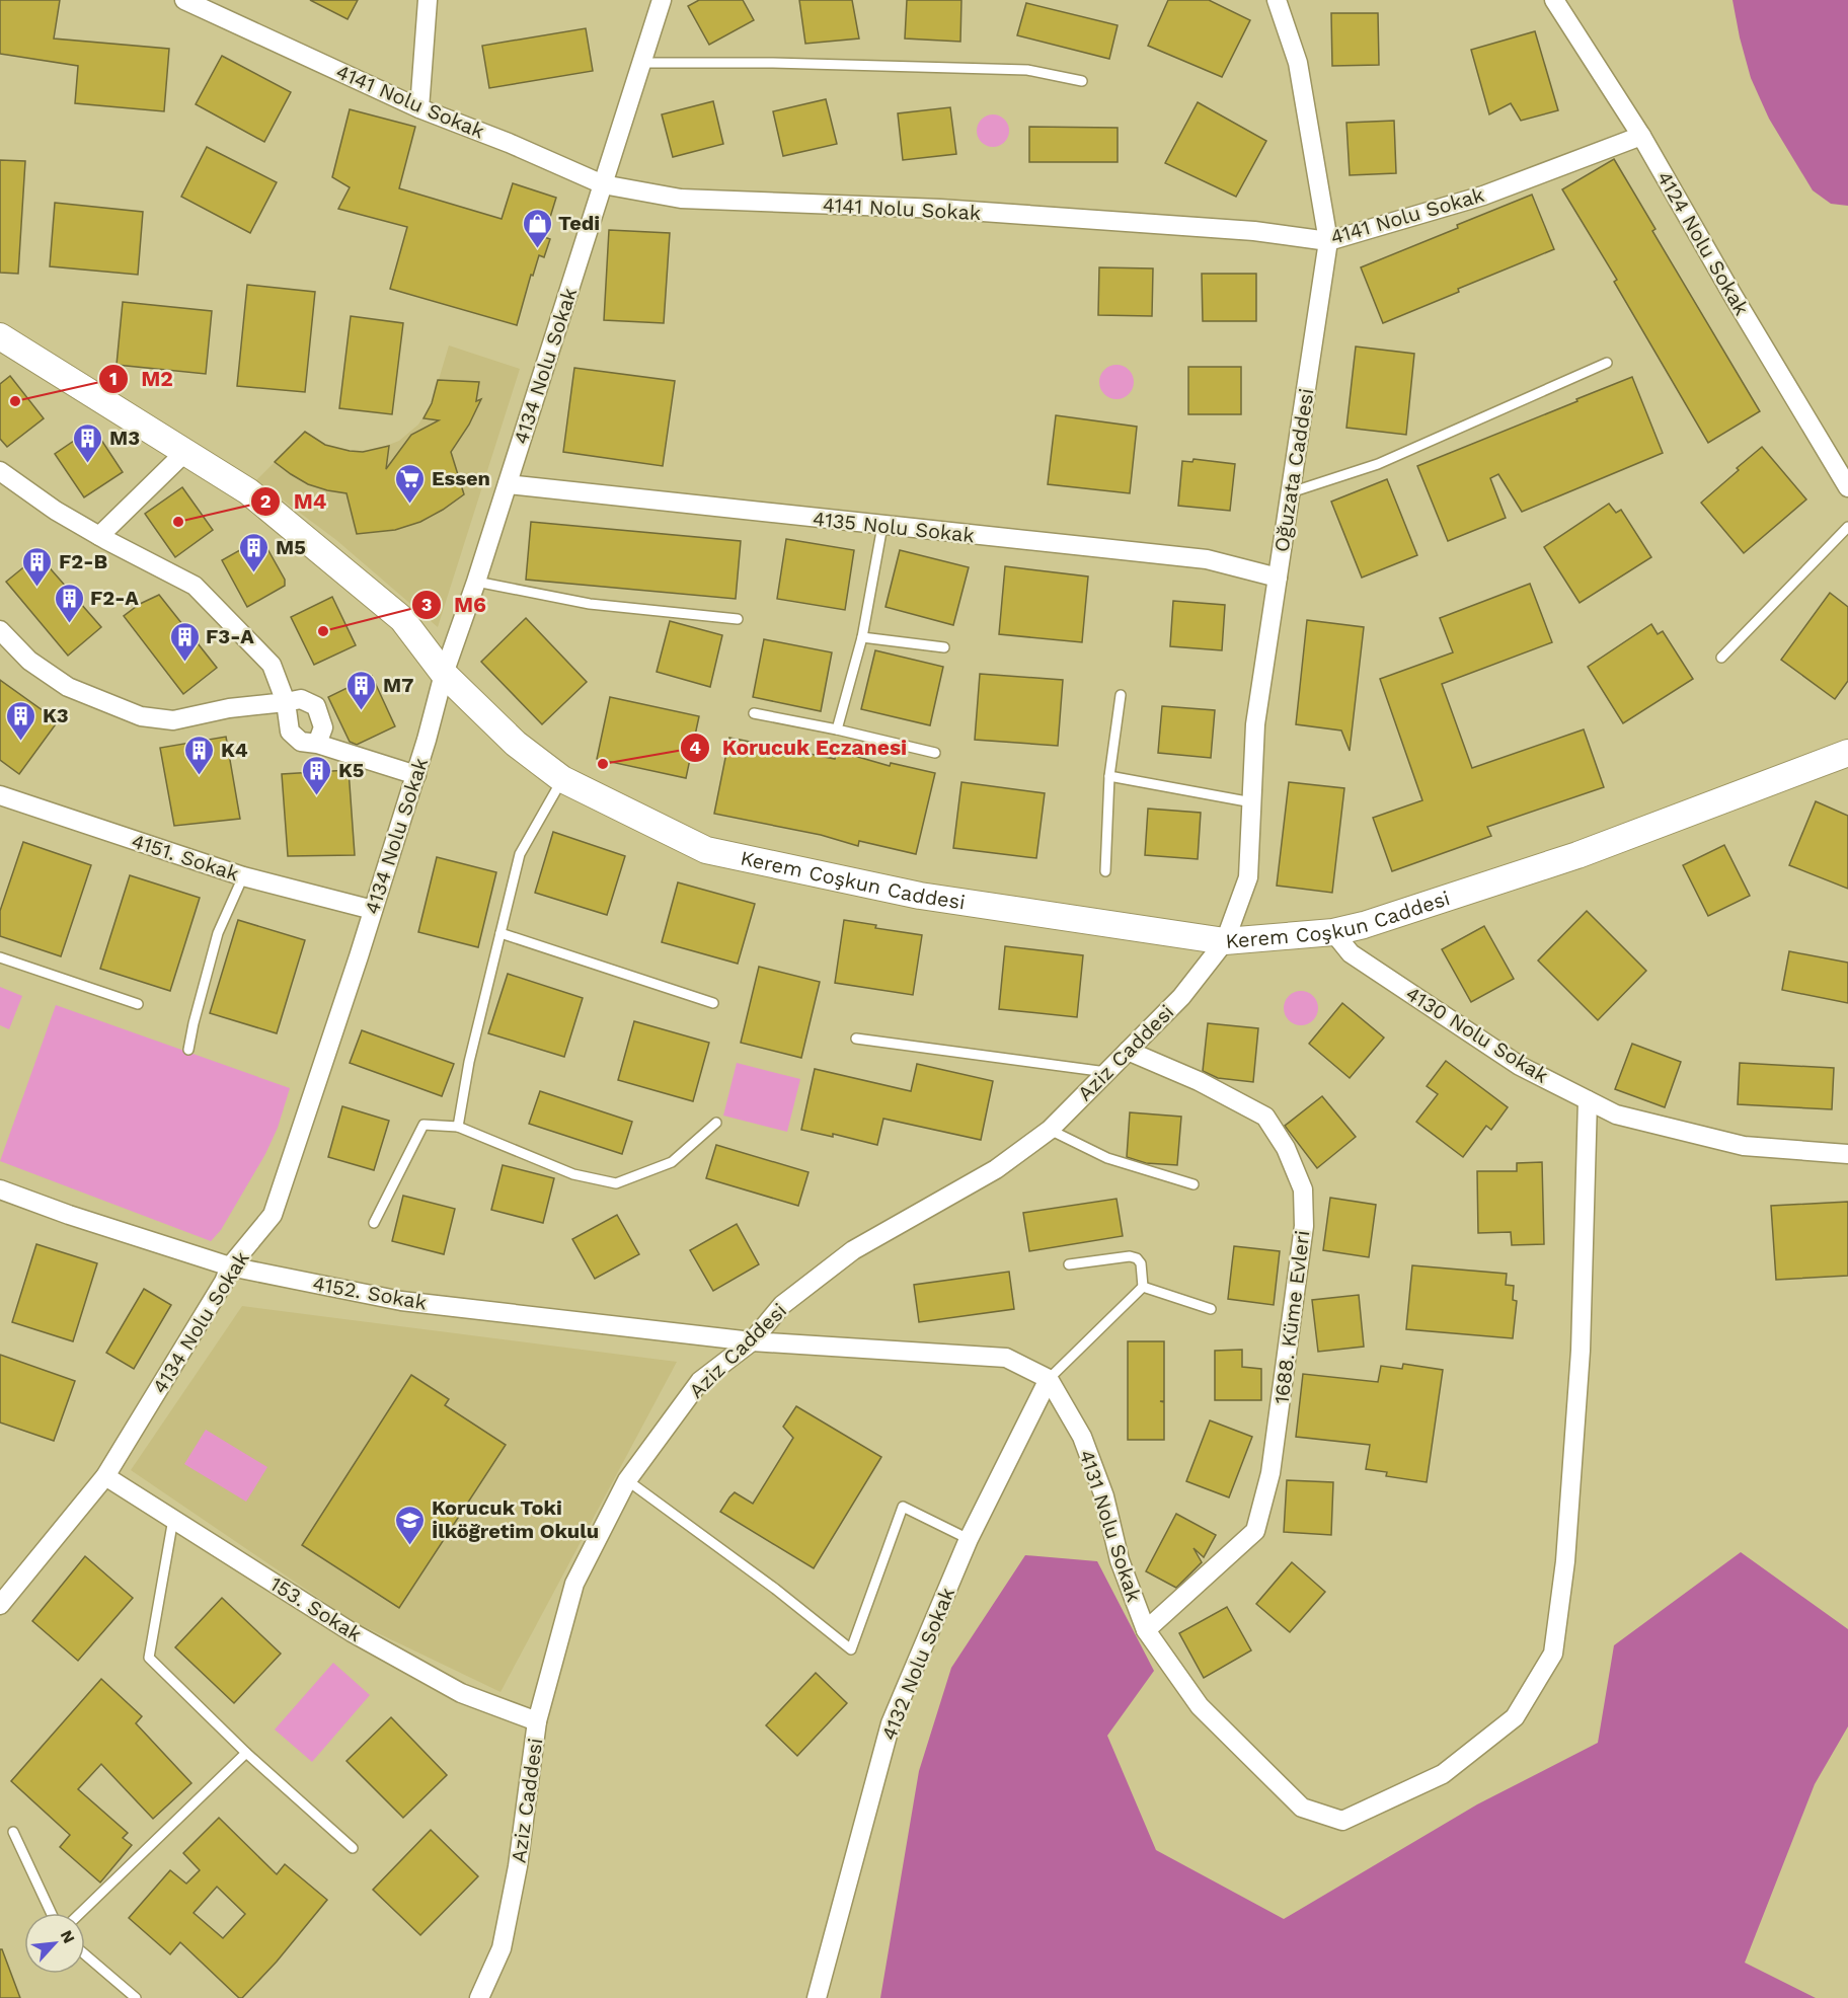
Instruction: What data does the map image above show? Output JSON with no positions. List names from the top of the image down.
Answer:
{
  "streets": {
    "street": [
      "4141 Nolu Sokak",
      "4124 Nolu Sokak",
      "4134 Nolu Sokak",
      "Oğuzata Caddesi",
      "4135 Nolu Sokak",
      "4151. Sokak",
      "Kerem Coşkun Caddesi",
      "4130 Nolu Sokak",
      "Aziz Caddesi",
      "4152. Sokak",
      "1688. Küme Evleri",
      "4131 Nolu Sokak",
      "153. Sokak",
      "4132 Nolu Sokak"
    ]
  },
  "crossings": [
    ["4141 Nolu Sokak", "4124 Nolu Sokak"],
    ["4141 Nolu Sokak", "4134 Nolu Sokak"],
    ["4141 Nolu Sokak", "Oğuzata Caddesi"],
    ["4134 Nolu Sokak", "4135 Nolu Sokak"],
    ["4134 Nolu Sokak", "4151. Sokak"],
    ["4134 Nolu Sokak", "Kerem Coşkun Caddesi"],
    ["4134 Nolu Sokak", "4152. Sokak"],
    ["4134 Nolu Sokak", "153. Sokak"],
    ["Oğuzata Caddesi", "4135 Nolu Sokak"],
    ["Oğuzata Caddesi", "Kerem Coşkun Caddesi"],
    ["Oğuzata Caddesi", "Aziz Caddesi"],
    ["Kerem Coşkun Caddesi", "4130 Nolu Sokak"],
    ["Kerem Coşkun Caddesi", "Aziz Caddesi"],
    ["4130 Nolu Sokak", "4131 Nolu Sokak"],
    ["Aziz Caddesi", "4152. Sokak"],
    ["Aziz Caddesi", "1688. Küme Evleri"],
    ["Aziz Caddesi", "153. Sokak"],
    ["1688. Küme Evleri", "4131 Nolu Sokak"],
    ["4131 Nolu Sokak", "4132 Nolu Sokak"]
  ],
  "places": {
    "shop": ["Tedi"],
    "other": [
      "M2",
      "M4",
      "M6",
      "Korucuk Eczanesi"
    ],
    "building": [
      "M3",
      "M5",
      "F2-B",
      "F2-A",
      "F3-A",
      "M7",
      "K3",
      "K4",
      "K5"
    ],
    "supermarket": ["Essen"],
    "school or university": ["Korucuk Toki İlköğretim Okulu"]
  },
  "north": "top right"
}
